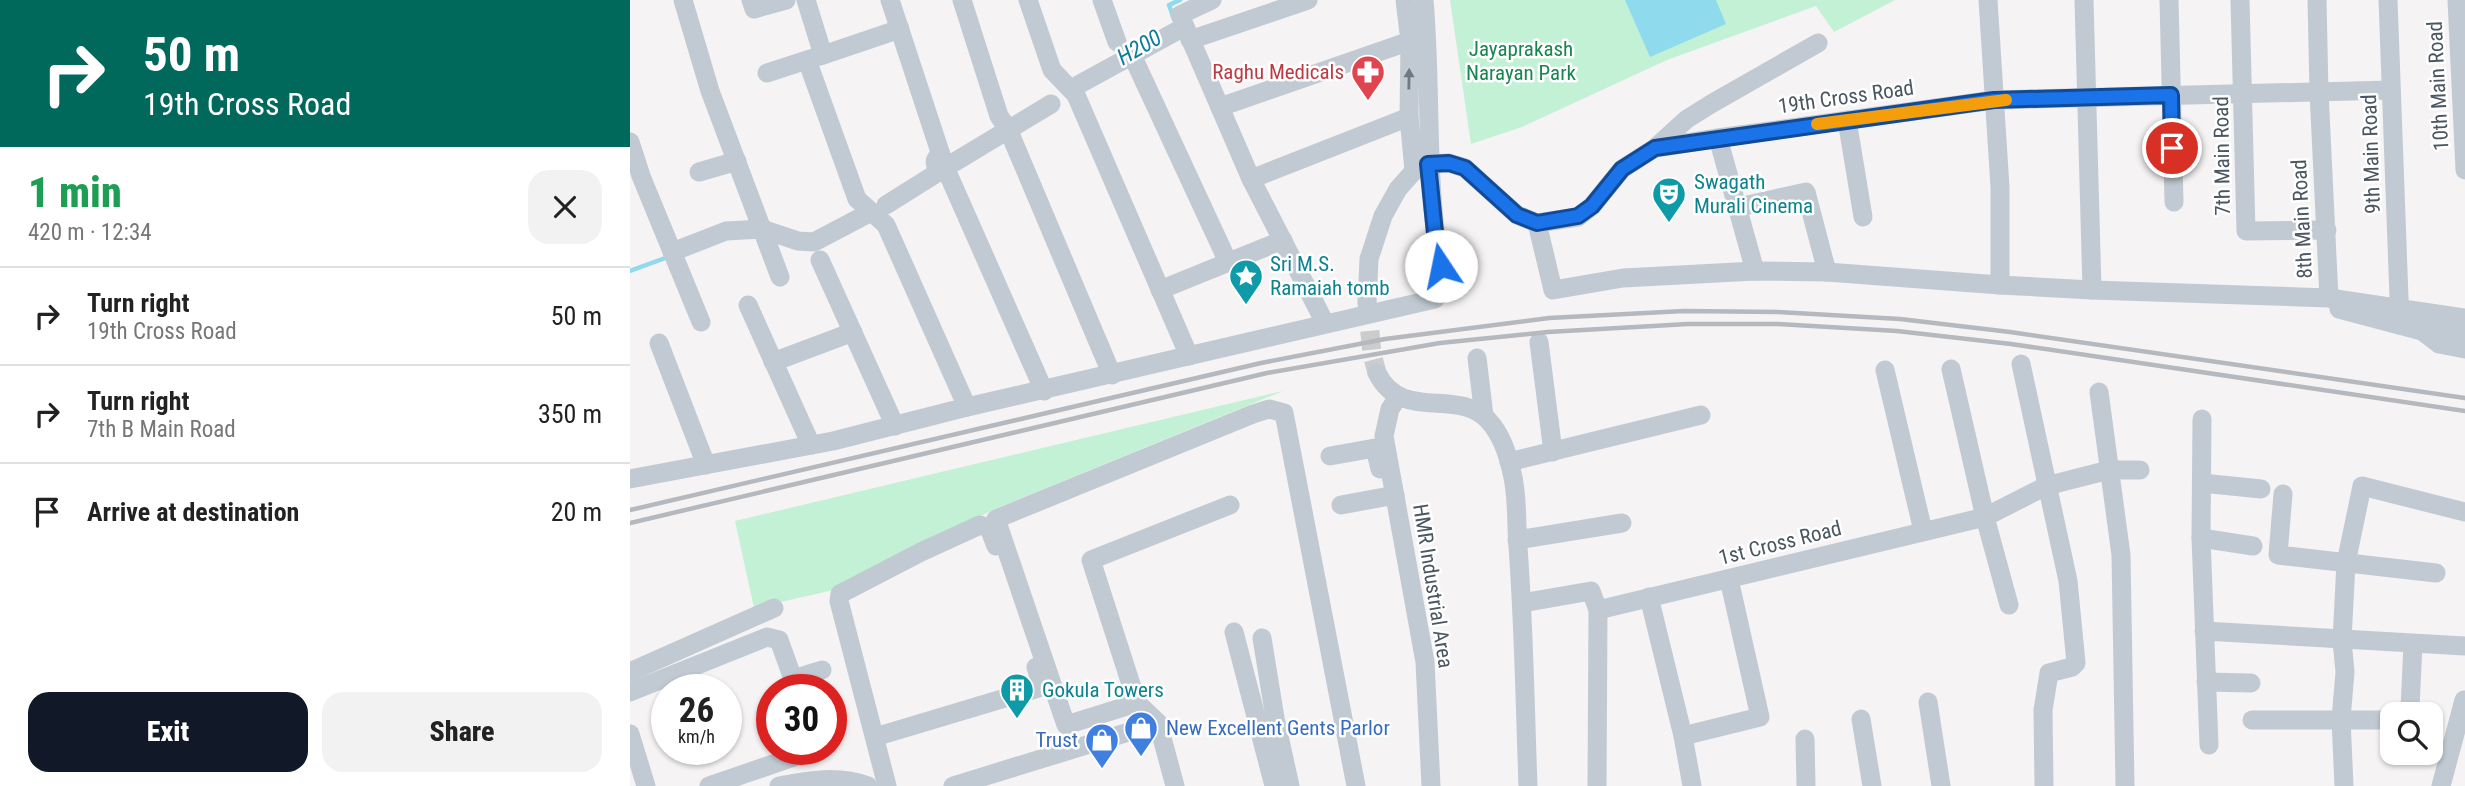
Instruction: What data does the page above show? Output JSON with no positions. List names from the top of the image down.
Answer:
{
  "streets": {
    "street": [
      "10th Main Road",
      "19th Cross Road",
      "9th Main Road",
      "7th Main Road",
      "8th Main Road",
      "1st Cross Road",
      "HMR Industrial Area"
    ]
  },
  "crossings": [
    ["19th Cross Road", "9th Main Road"],
    ["19th Cross Road", "7th Main Road"],
    ["19th Cross Road", "8th Main Road"],
    ["9th Main Road", "8th Main Road"],
    ["7th Main Road", "8th Main Road"]
  ],
  "water": ["H200"],
  "parks": ["Jayaprakash Narayan Park"],
  "places": {
    "pharmacy": ["Raghu Medicals"],
    "theatre": ["Swagath Murali Cinema"],
    "place": ["Sri M.S. Ramaiah tomb"],
    "building": ["Gokula Towers"],
    "shop": ["New Excellent Gents Parlor", "Trust"]
  },
  "page": {
    "turn": ["50 m", "19th Cross Road"],
    "heading": ["1 min", "420 m · 12:34"],
    "list": [
      {
        "name": "Turn right",
        "note": "19th Cross Road",
        "value": "50 m"
      },
      {
        "name": "Turn right",
        "note": "7th B Main Road",
        "value": "350 m"
      },
      {
        "name": "Arrive at destination",
        "value": "20 m"
      }
    ],
    "speed": "26 km/h",
    "limit": "30",
    "buttons": ["Exit", "Share"]
  }
}
